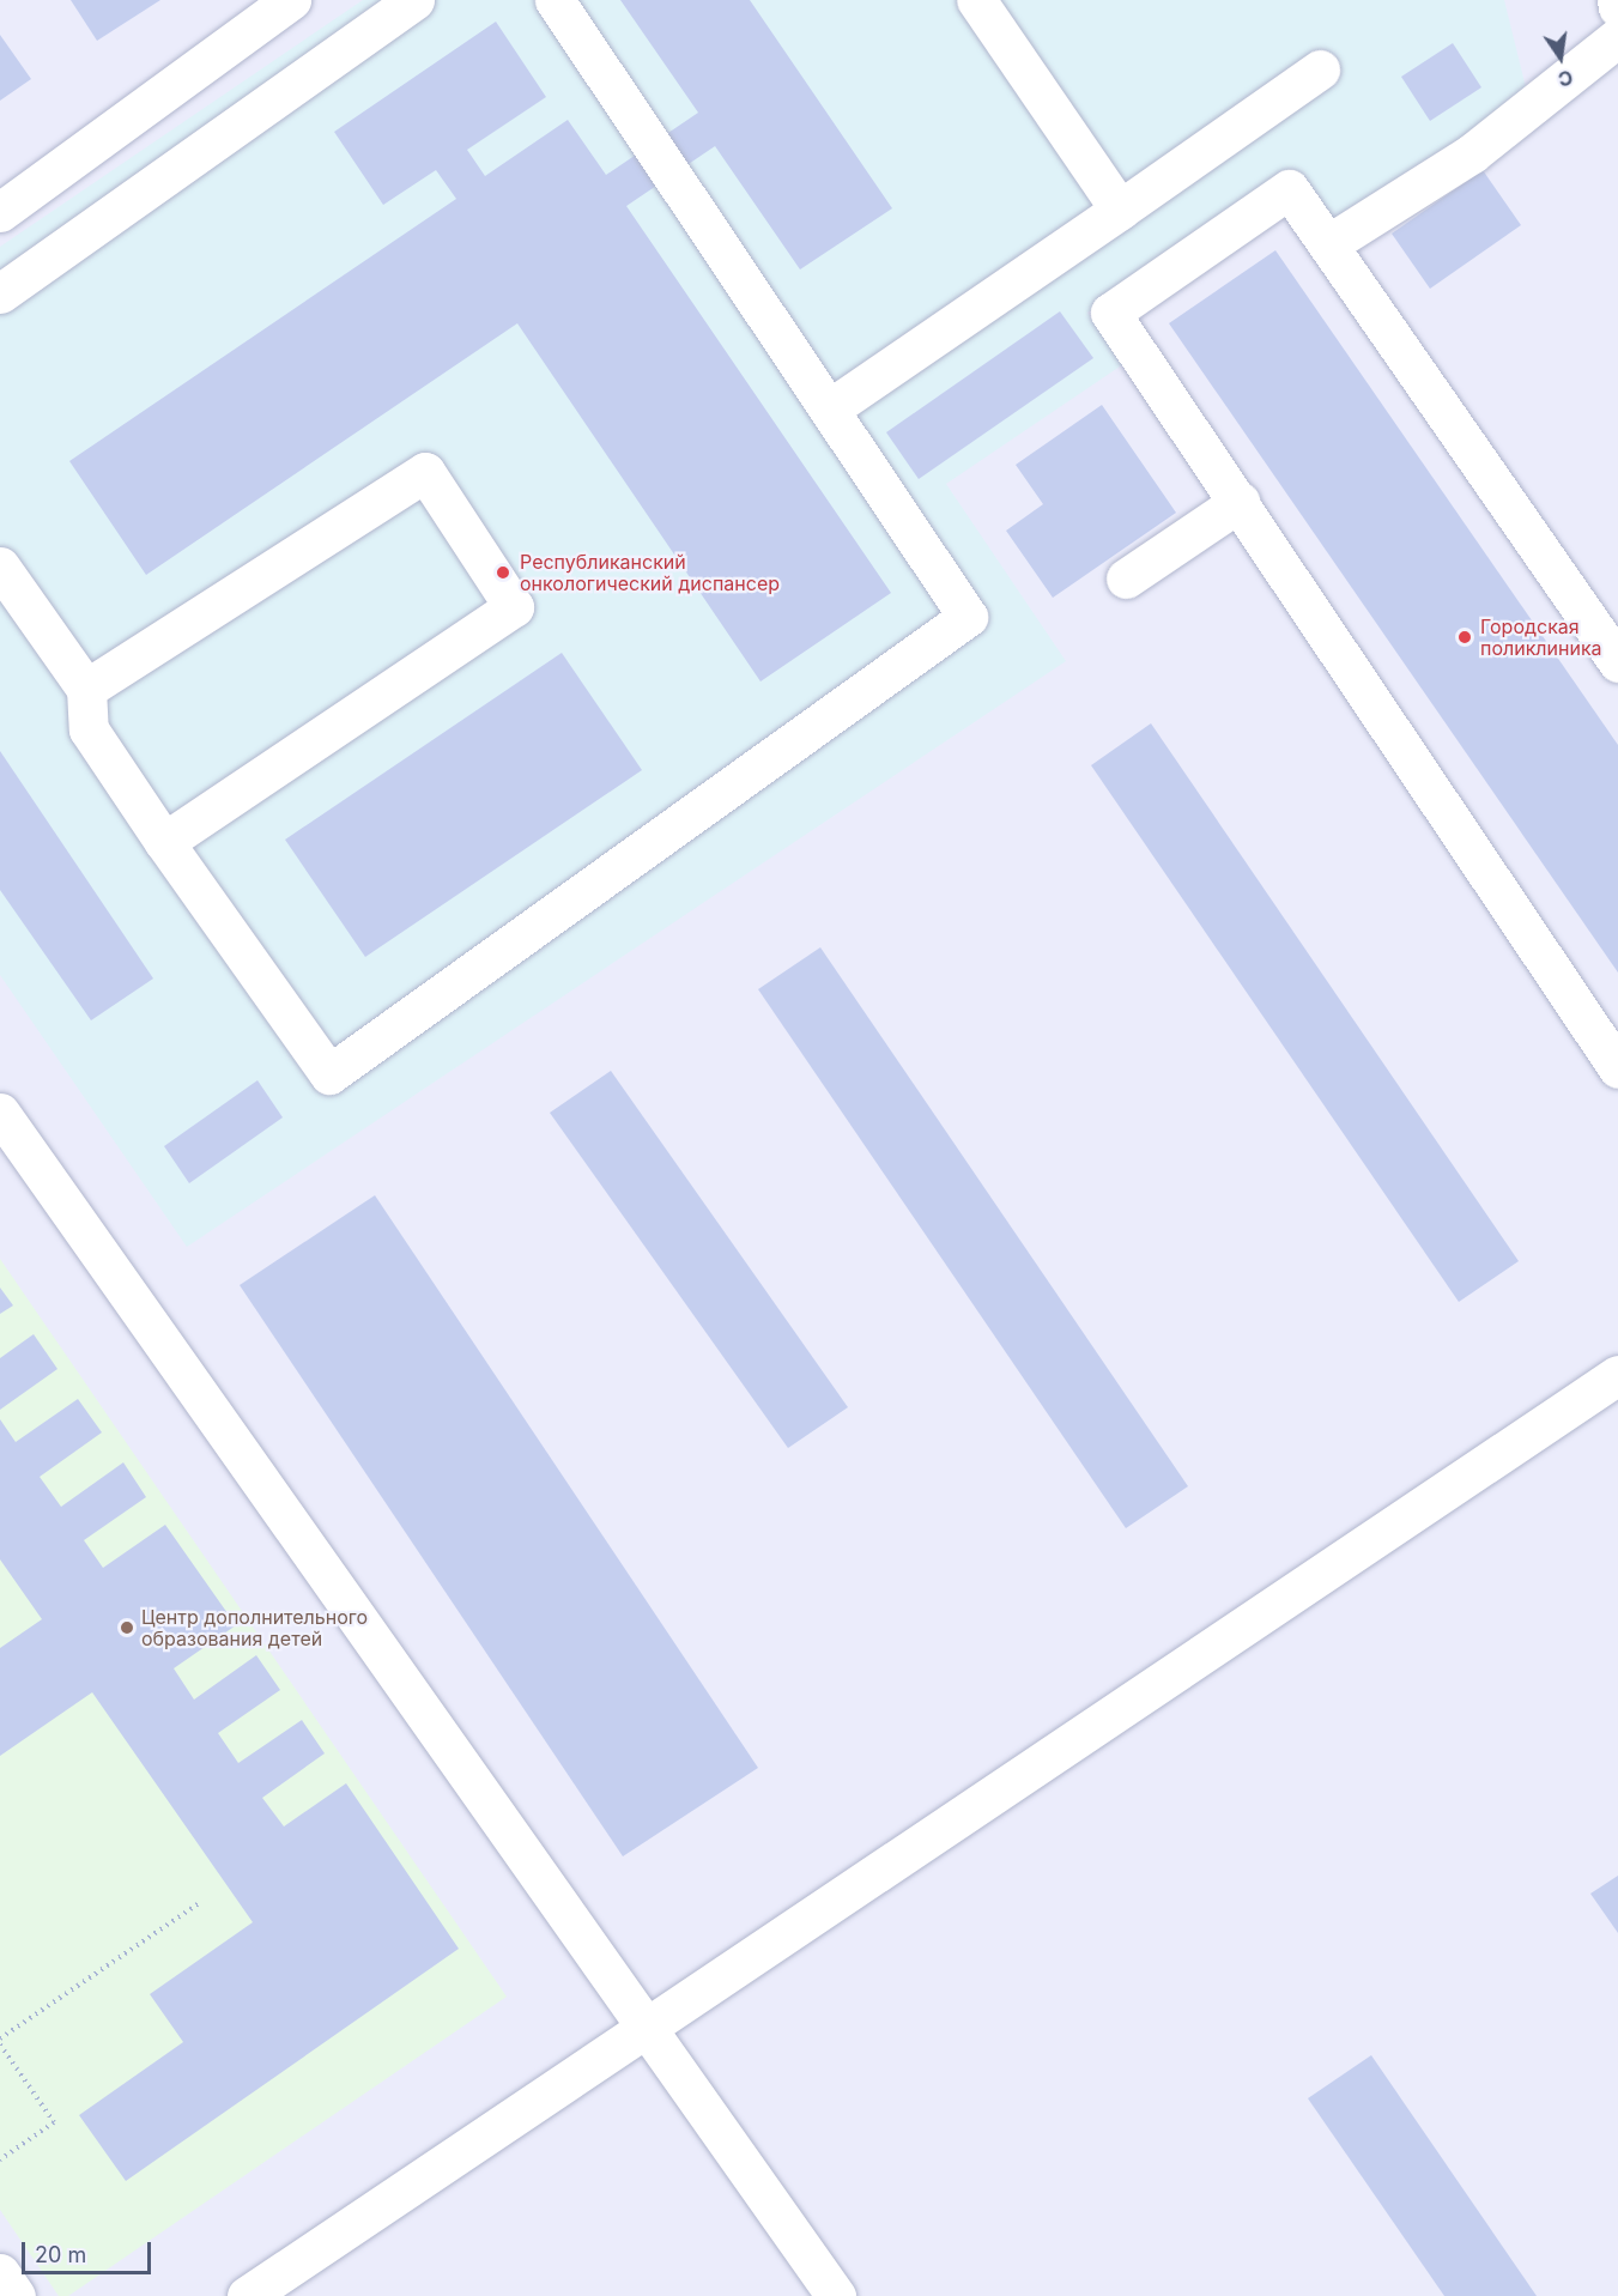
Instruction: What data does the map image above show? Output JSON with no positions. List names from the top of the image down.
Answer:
{
  "places": ["Республиканский онкологический диспансер", "Городская поликлиника", "Центр дополнительного образования детей"],
  "scale_bar": "20 m",
  "north": "bottom"
}
